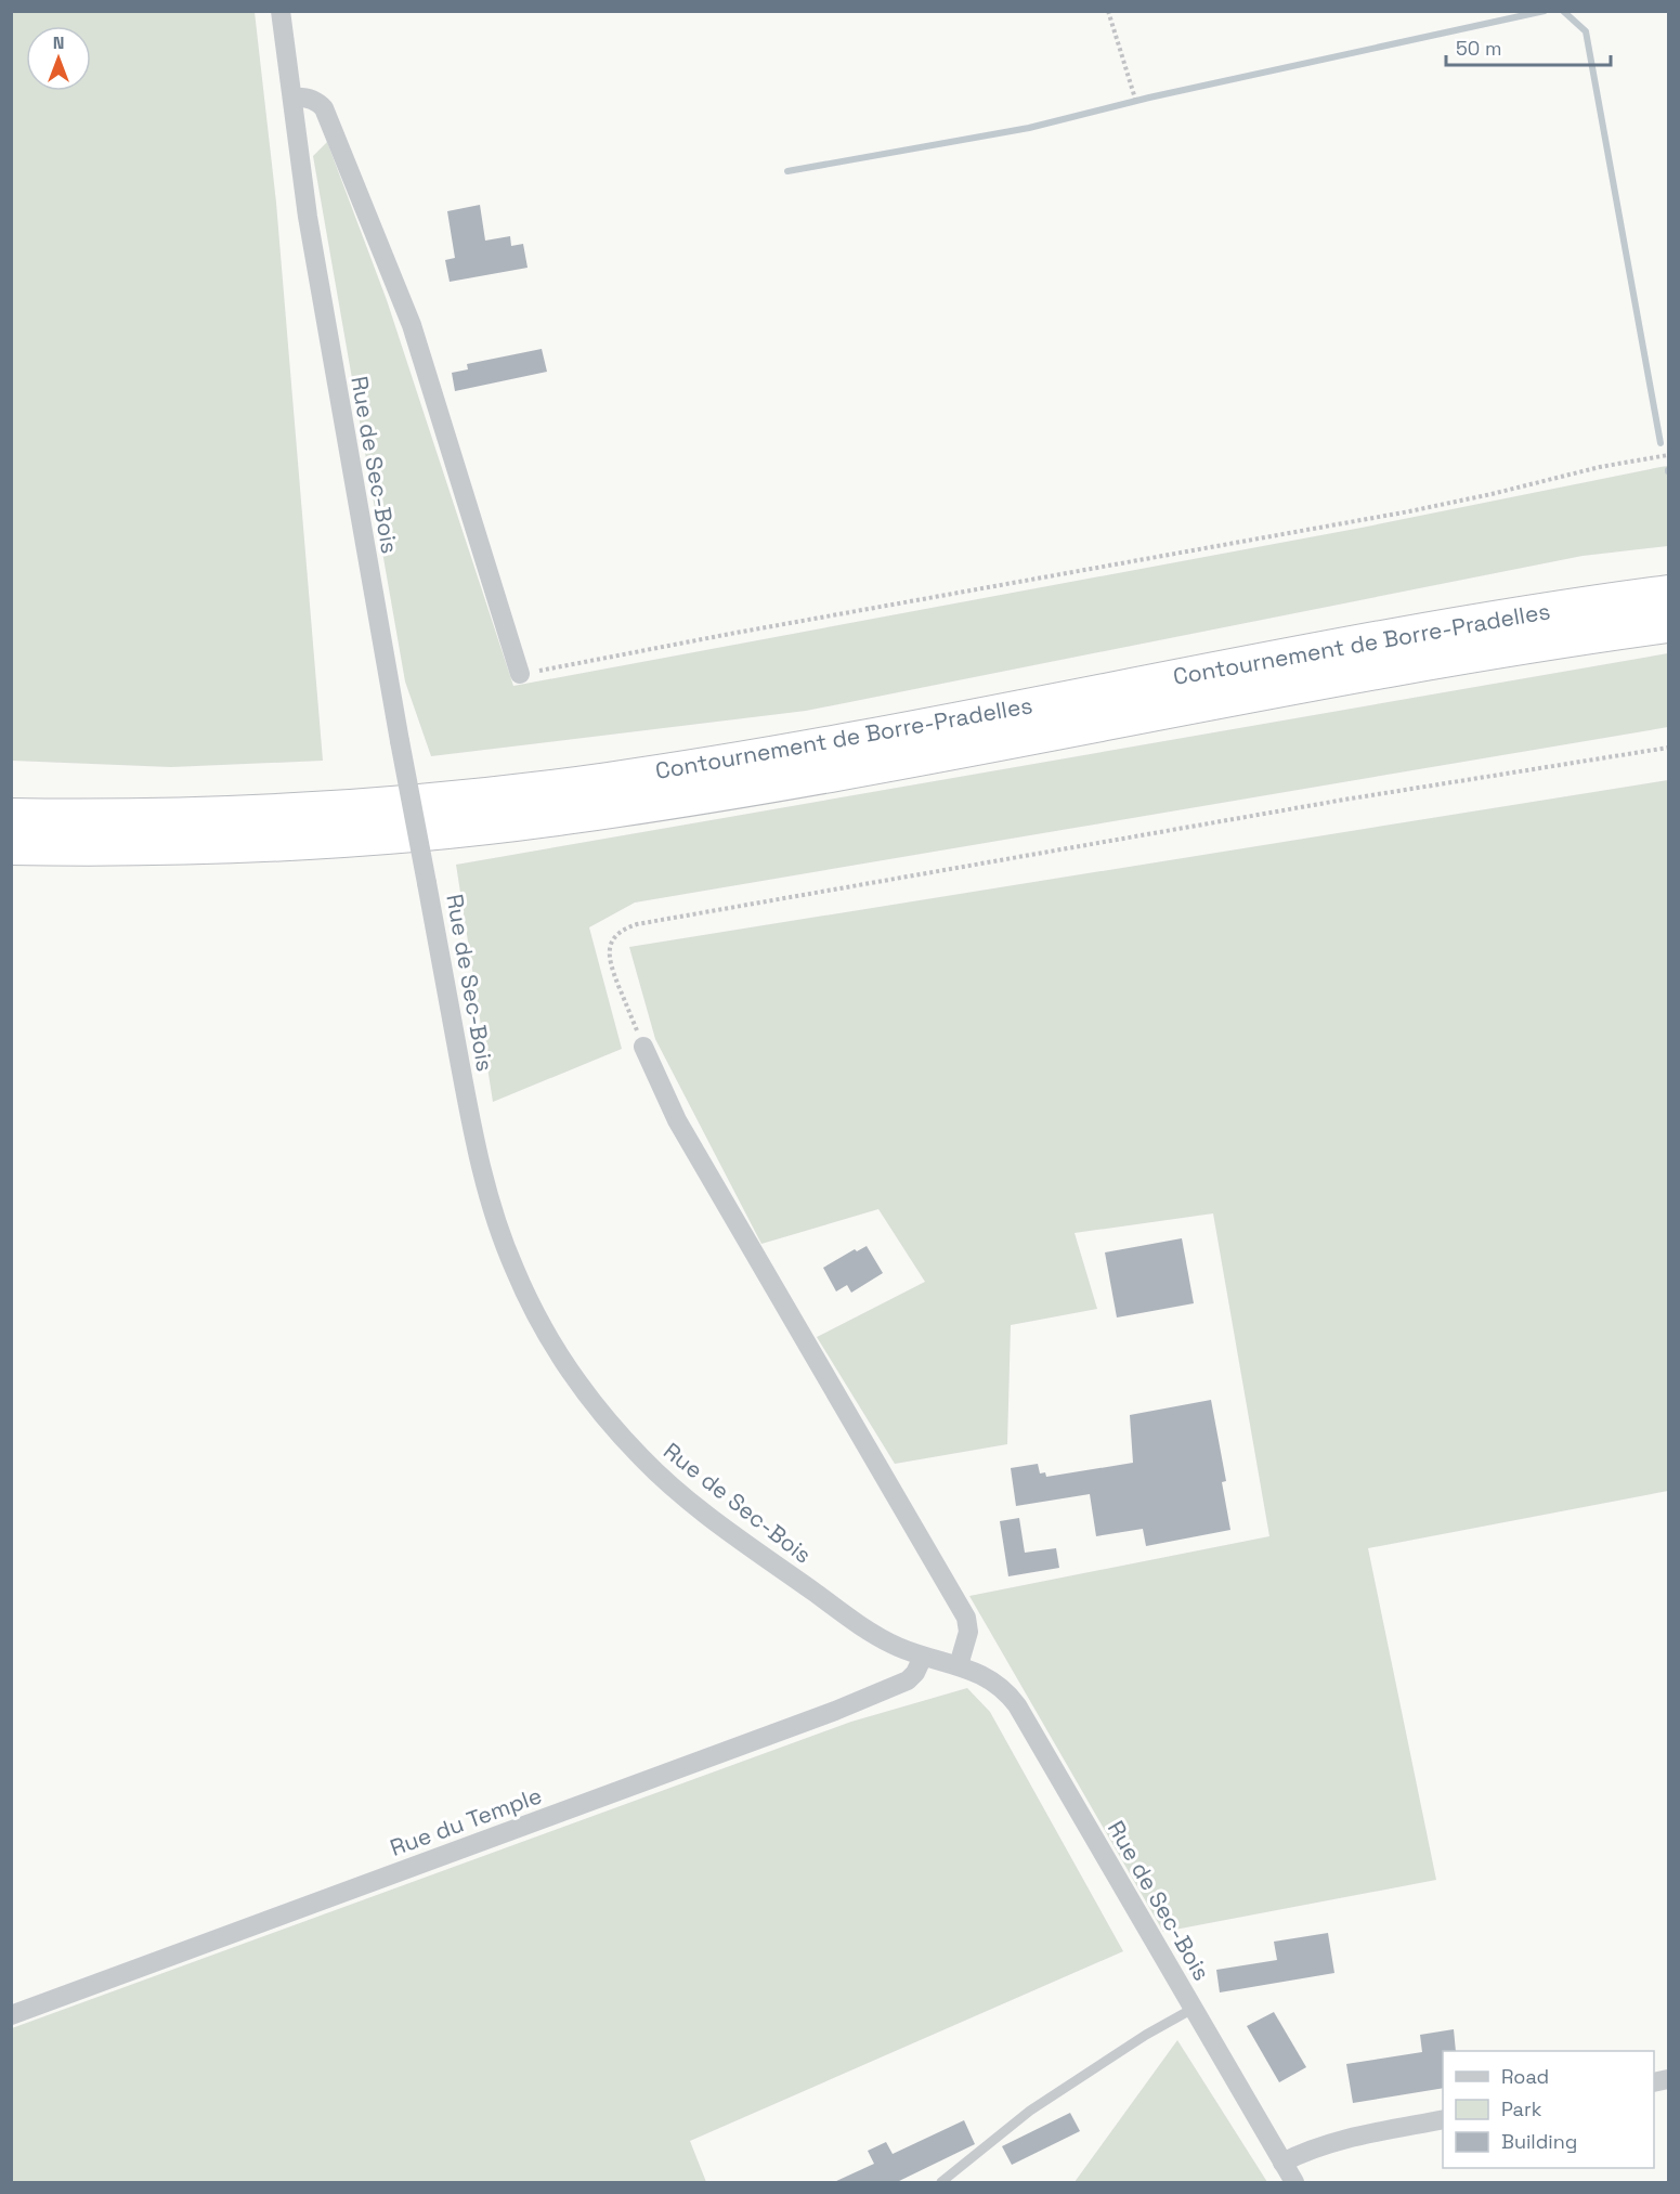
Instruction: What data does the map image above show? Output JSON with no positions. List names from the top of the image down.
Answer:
{
  "streets": {
    "highway": ["Contournement de Borre-Pradelles"],
    "street": ["Rue de Sec-Bois", "Rue du Temple"]
  },
  "crossings": [
    ["Rue de Sec-Bois", "Rue du Temple"]
  ],
  "legend": ["Road", "Park", "Building"],
  "scale_bar": "50 m",
  "north": "top"
}
